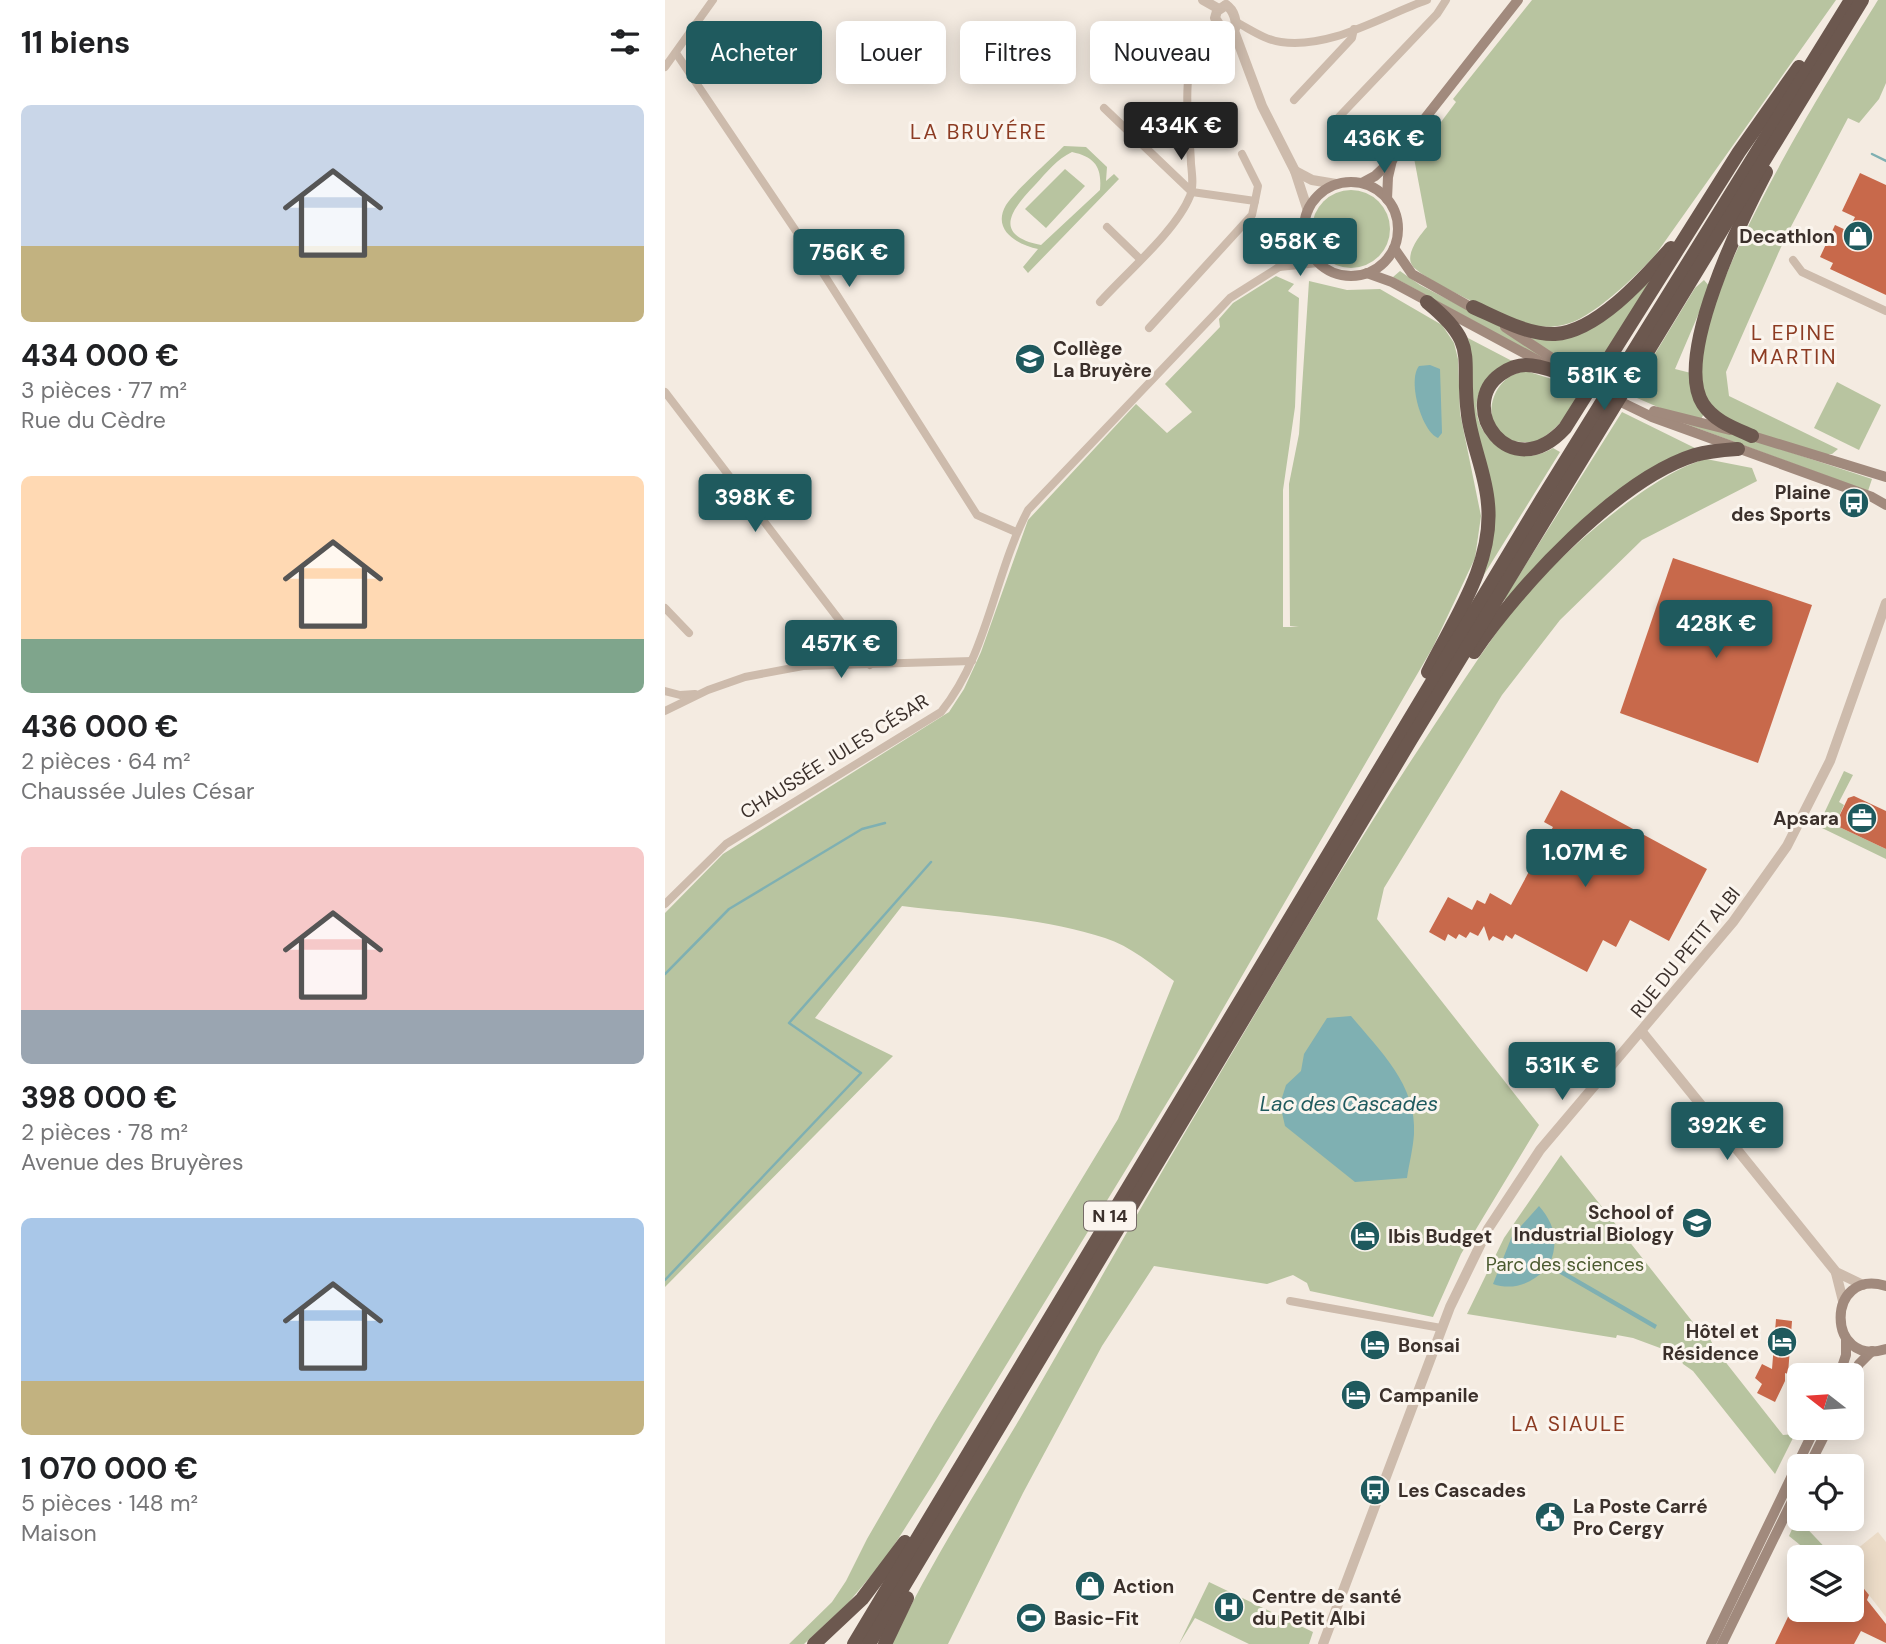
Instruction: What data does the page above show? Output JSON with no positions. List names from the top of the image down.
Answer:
{
  "streets": {
    "highway": ["N 14"],
    "street": ["CHAUSSÉE JULES CÉSAR", "RUE DU PETIT ALBI"]
  },
  "districts": ["LA BRUYÉRE", "L EPINE MARTIN", "LA SIAULE"],
  "water": ["Lac des Cascades"],
  "parks": ["Parc des sciences"],
  "places": {
    "shop": ["Decathlon", "Action"],
    "school or university": ["Collège La Bruyère", "School of Industrial Biology"],
    "bus stop": ["Plaine des Sports", "Les Cascades"],
    "office": ["Apsara"],
    "hotel": [
      "Ibis Budget",
      "Hôtel et Résidence",
      "Bonsai",
      "Campanile"
    ],
    "public building": ["La Poste Carré Pro Cergy"],
    "hospital": ["Centre de santé du Petit Albi"],
    "sports": ["Basic-Fit"]
  },
  "north": "left",
  "page": {
    "heading": "11 biens",
    "chip": [
      "Acheter",
      "Louer",
      "Filtres",
      "Nouveau"
    ],
    "list": [
      {
        "name": "434 000 €",
        "note": "3 pièces · 77 m² · Rue du Cèdre"
      },
      {
        "name": "436 000 €",
        "note": "2 pièces · 64 m² · Chaussée Jules César"
      },
      {
        "name": "398 000 €",
        "note": "2 pièces · 78 m² · Avenue des Bruyères"
      },
      {
        "name": "1 070 000 €",
        "note": "5 pièces · 148 m² · Maison"
      }
    ],
    "price": [
      "434K €",
      "436K €",
      "958K €",
      "756K €",
      "581K €",
      "398K €",
      "428K €",
      "457K €",
      "1.07M €",
      "531K €",
      "392K €"
    ]
  }
}
